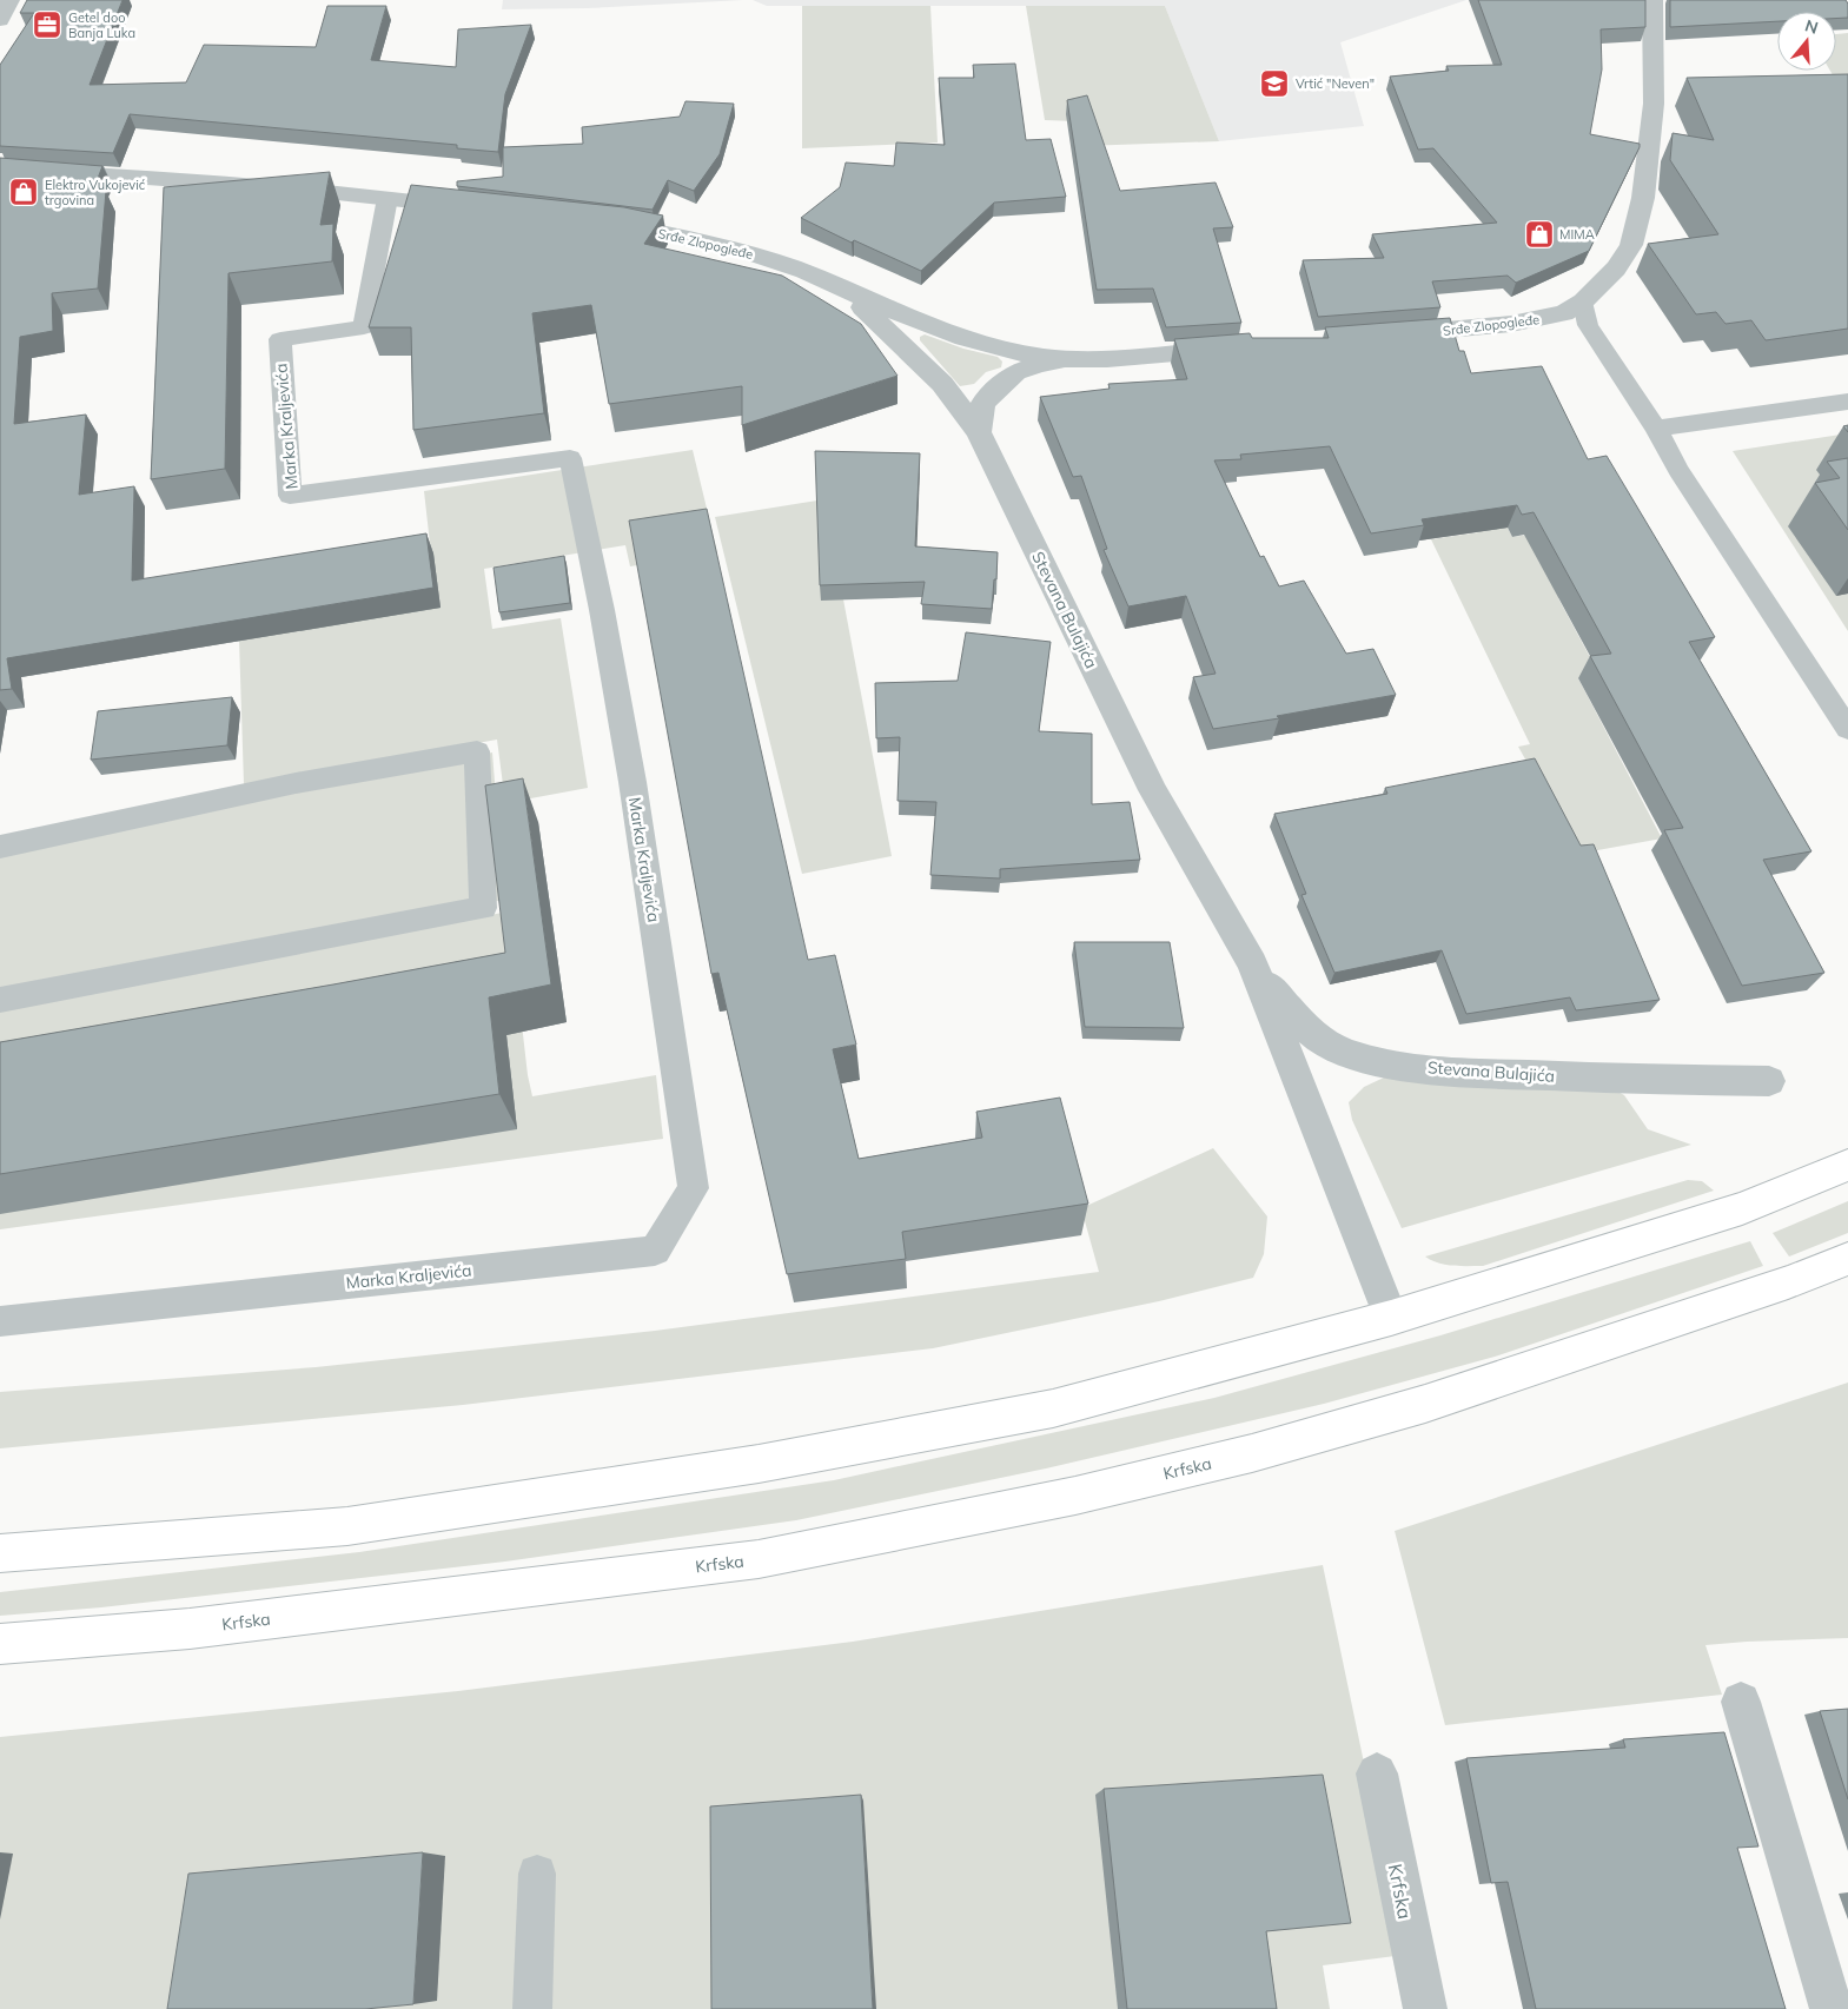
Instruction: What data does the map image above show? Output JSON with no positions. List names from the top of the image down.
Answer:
{
  "streets": {
    "main road": ["Krfska"],
    "street": ["Srđe Zlopogleđe", "Stevana Bulajića"],
    "lane": ["Marka Kraljevića"]
  },
  "crossings": [
    ["Srđe Zlopogleđe", "Stevana Bulajića"]
  ],
  "places": {
    "office": ["Getel doo Banja Luka"],
    "school or university": ["Vrtić \"Neven\""],
    "shop": ["Elektro Vukojević trgovina", "MIMA"]
  },
  "north": "top"
}
